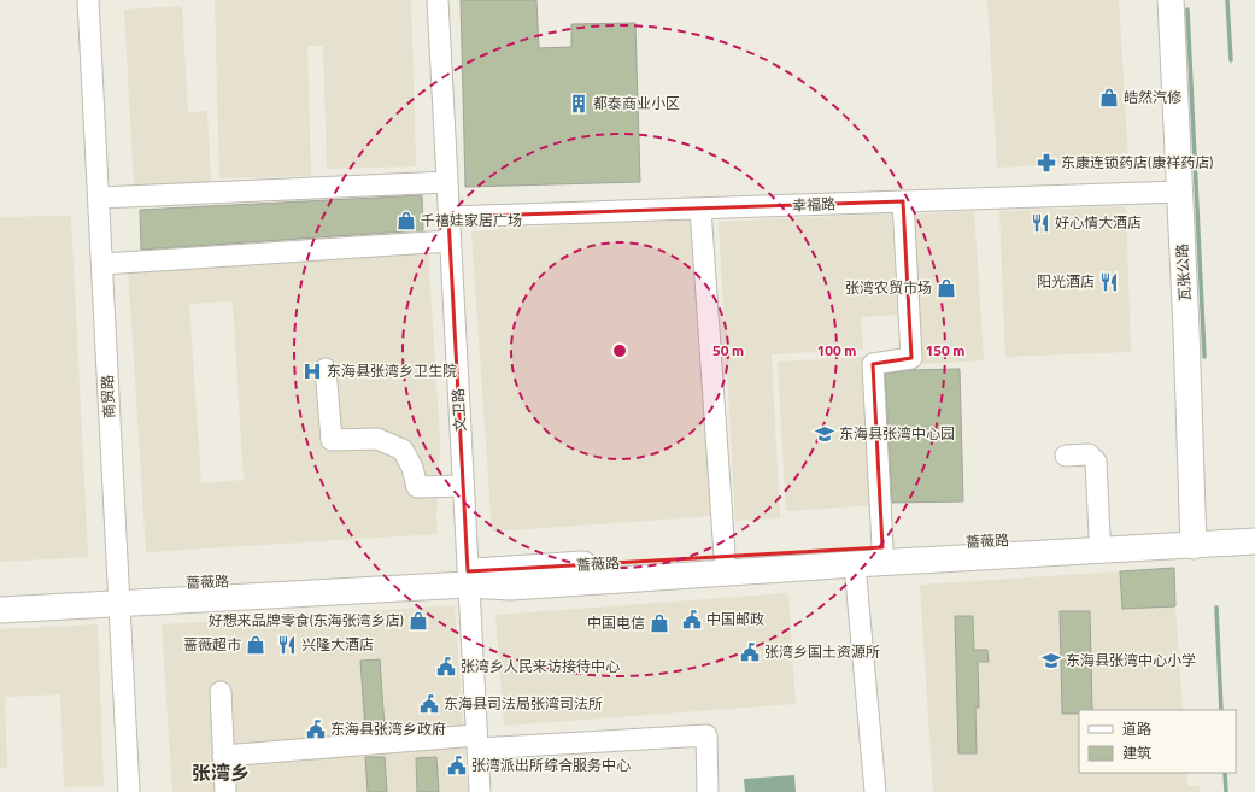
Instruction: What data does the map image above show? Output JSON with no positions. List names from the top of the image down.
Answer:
{
  "streets": {
    "main road": ["瓦张公路", "蔷薇路"],
    "street": ["幸福路", "商贸路", "文卫路"]
  },
  "crossings": [
    ["幸福路", "瓦张公路"],
    ["幸福路", "文卫路"],
    ["瓦张公路", "蔷薇路"],
    ["商贸路", "蔷薇路"],
    ["文卫路", "蔷薇路"]
  ],
  "districts": ["张湾乡"],
  "places": {
    "shop": [
      "皓然汽修",
      "千禧娃家居广场",
      "张湾农贸市场",
      "好想来品牌零食(东海张湾乡店)",
      "中国电信",
      "蔷薇超市"
    ],
    "building": ["都泰商业小区"],
    "pharmacy": ["东康连锁药店(康祥药店)"],
    "restaurant": ["好心情大酒店", "阳光酒店", "兴隆大酒店"],
    "hospital": ["东海县张湾乡卫生院"],
    "school or university": ["东海县张湾中心园", "东海县张湾中心小学"],
    "public building": [
      "中国邮政",
      "张湾乡国土资源所",
      "张湾乡人民来访接待中心",
      "东海县司法局张湾司法所",
      "东海县张湾乡政府",
      "张湾派出所综合服务中心"
    ]
  },
  "legend": ["道路", "建筑"],
  "rings": ["50 m", "100 m", "150 m"]
}
